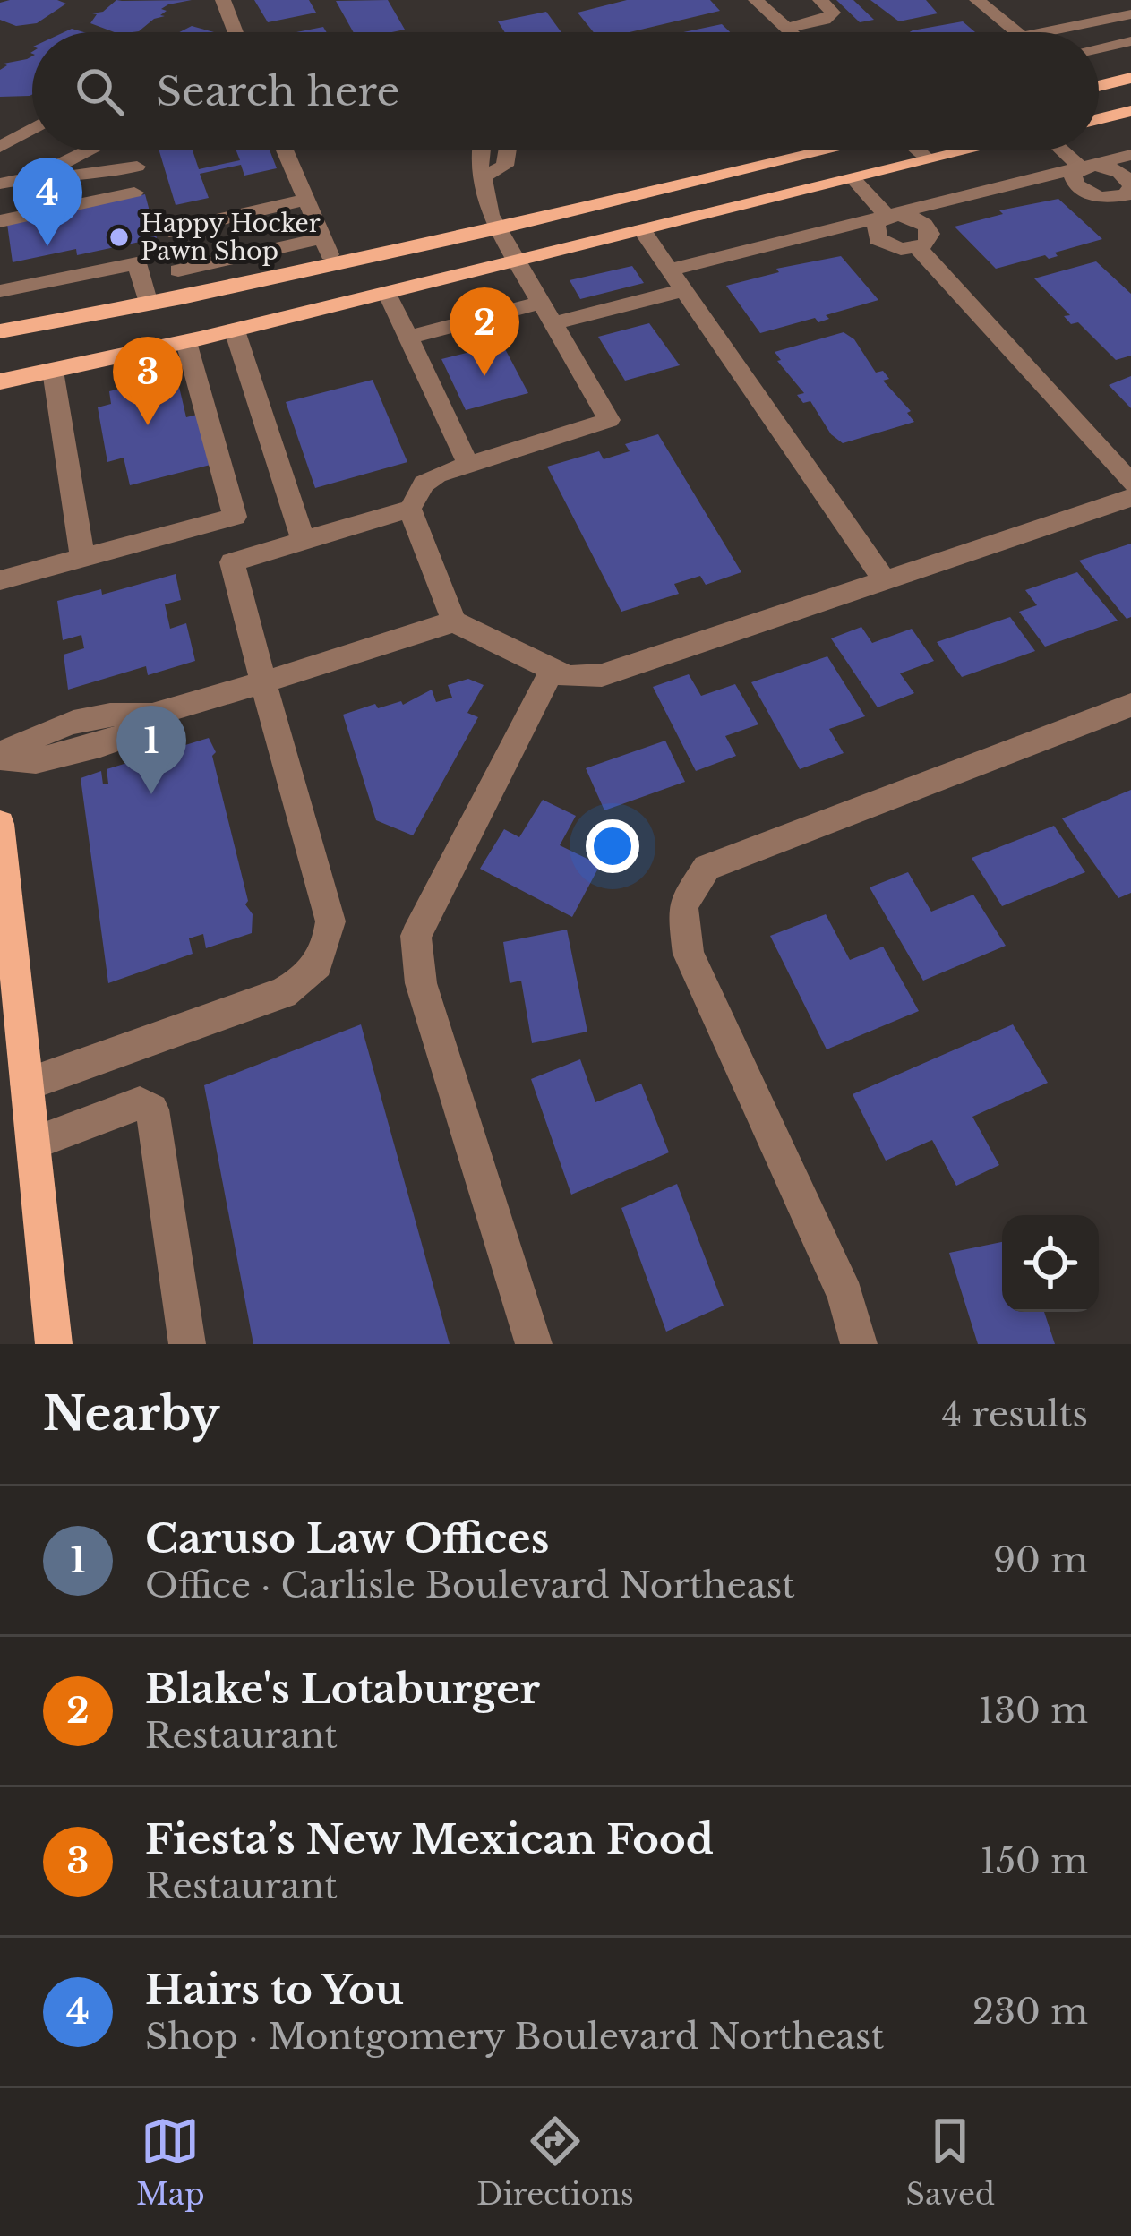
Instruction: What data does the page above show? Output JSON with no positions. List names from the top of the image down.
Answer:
{
  "places": ["Happy Hocker Pawn Shop"],
  "page": {
    "search": "Search here",
    "pins": [
      "4",
      "2",
      "3",
      "1"
    ],
    "heading": ["Nearby", "4 results"],
    "list": [
      {
        "mark": "1",
        "name": "Caruso Law Offices",
        "note": "Office · Carlisle Boulevard Northeast",
        "value": "90 m"
      },
      {
        "mark": "2",
        "name": "Blake's Lotaburger",
        "note": "Restaurant",
        "value": "130 m"
      },
      {
        "mark": "3",
        "name": "Fiesta’s New Mexican Food",
        "note": "Restaurant",
        "value": "150 m"
      },
      {
        "mark": "4",
        "name": "Hairs to You",
        "note": "Shop · Montgomery Boulevard Northeast",
        "value": "230 m"
      }
    ],
    "nav": ["Map", "Directions", "Saved"]
  }
}
